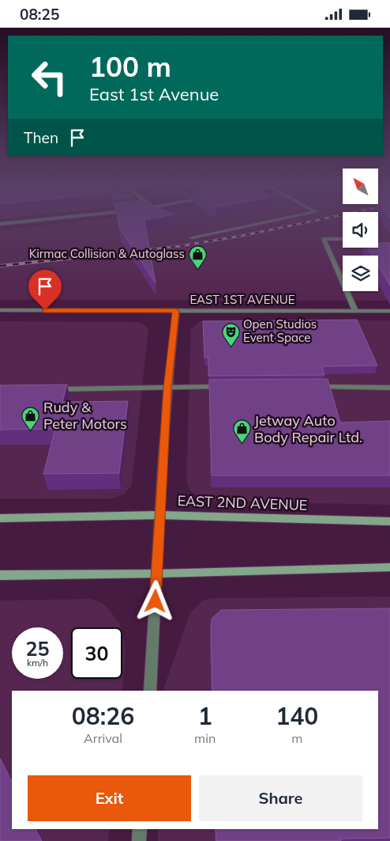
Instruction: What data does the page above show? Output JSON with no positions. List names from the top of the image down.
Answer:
{
  "streets": {
    "main road": ["EAST 2ND AVENUE"],
    "street": ["EAST 1ST AVENUE"]
  },
  "places": {
    "shop": ["Kirmac Collision & Autoglass", "Rudy & Peter Motors", "Jetway Auto Body Repair Ltd."],
    "theatre": ["Open Studios Event Space"]
  },
  "north": "top left",
  "page": {
    "status": "08:25",
    "turn": ["100 m", "East 1st Avenue"],
    "then": "Then",
    "speed": "25 km/h",
    "limit": "30",
    "eta": [
      "08:26",
      "Arrival",
      "1",
      "min",
      "140",
      "m"
    ],
    "buttons": ["Exit", "Share"]
  }
}
